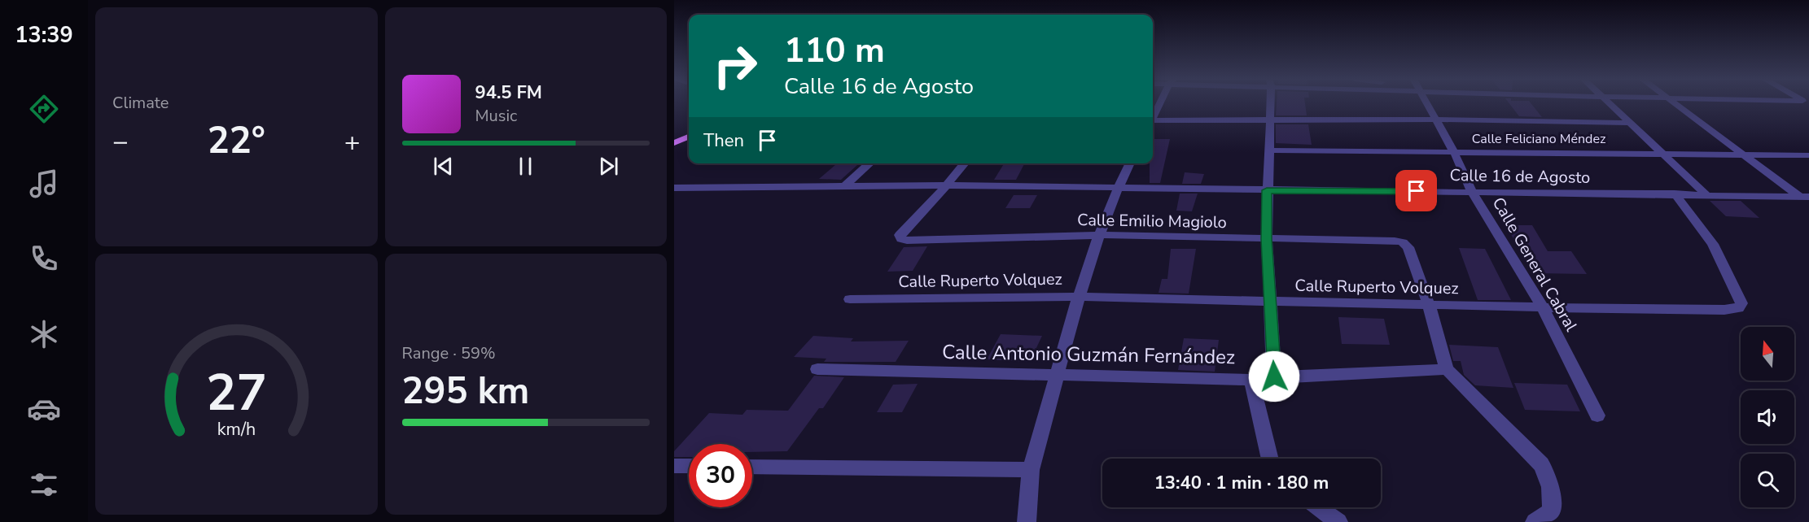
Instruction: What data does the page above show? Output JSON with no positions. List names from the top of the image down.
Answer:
{
  "streets": {
    "street": [
      "Calle Feliciano Méndez",
      "Calle 16 de Agosto",
      "Calle Emilio Magiolo",
      "Calle General Cabral",
      "Calle Ruperto Volquez",
      "Calle Antonio Guzmán Fernández"
    ]
  },
  "crossings": [
    ["Calle Feliciano Méndez", "Calle General Cabral"],
    ["Calle 16 de Agosto", "Calle Emilio Magiolo"],
    ["Calle 16 de Agosto", "Calle General Cabral"],
    ["Calle 16 de Agosto", "Calle Ruperto Volquez"],
    ["Calle Emilio Magiolo", "Calle Ruperto Volquez"],
    ["Calle General Cabral", "Calle Ruperto Volquez"]
  ],
  "north": "top",
  "page": {
    "tabs": "13:39",
    "tile": [
      "Climate",
      ["Range · 59%", "295 km"]
    ],
    "turn": ["110 m", "Calle 16 de Agosto"],
    "song": ["94.5 FM", "Music"],
    "then": "Then",
    "heat": ["−", "22°", "+"],
    "limit": "30",
    "trip": "13:40 · 1 min · 180 m",
    "gauge": ["27", "km/h"]
  }
}
